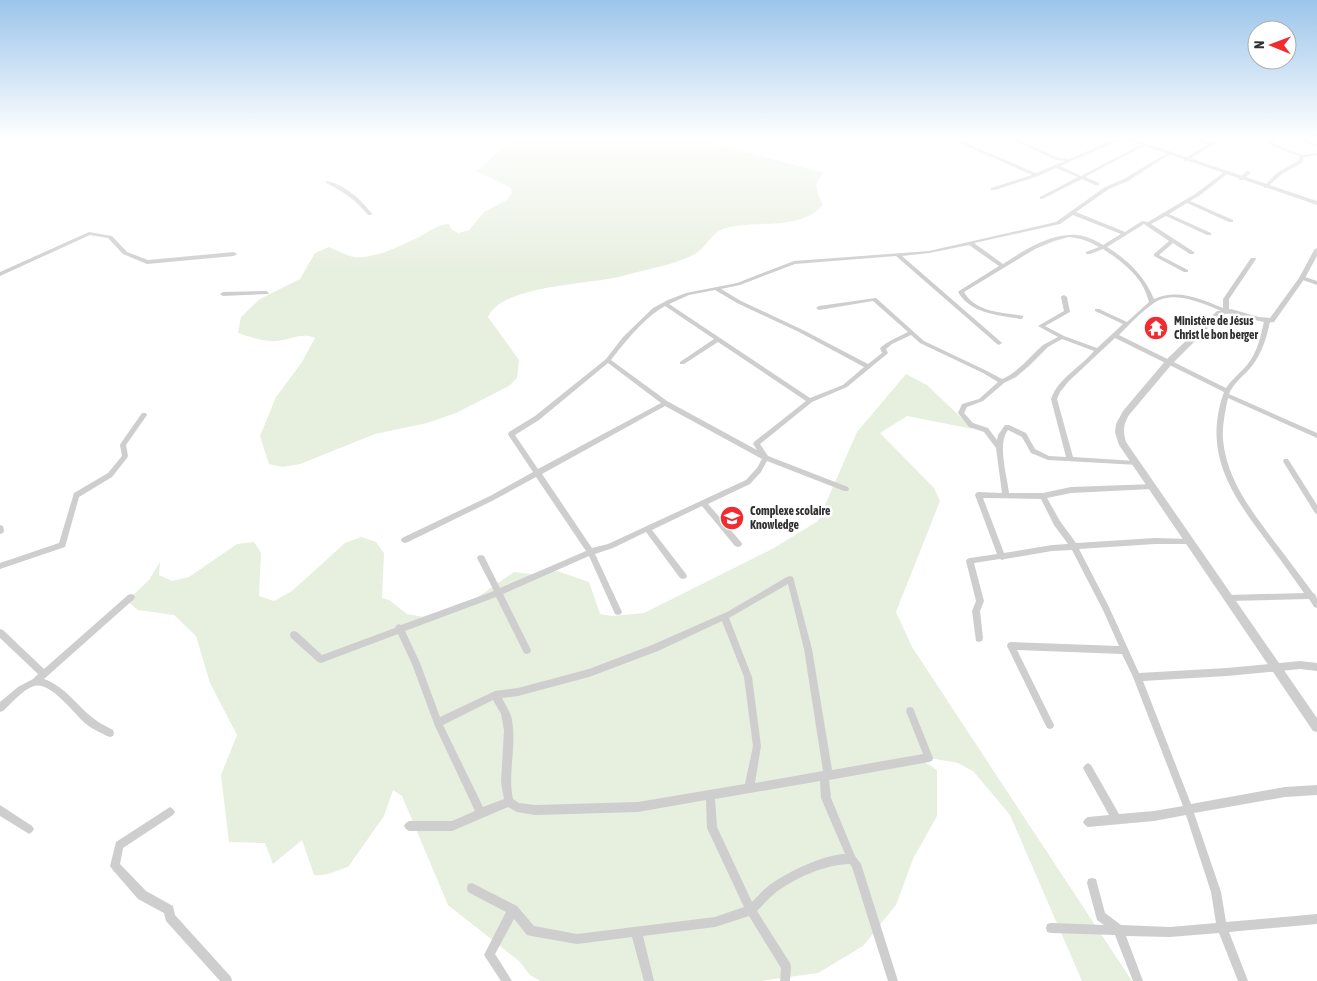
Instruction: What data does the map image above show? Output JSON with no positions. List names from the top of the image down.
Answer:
{
  "places": {
    "temple": ["Ministère de Jésus Christ le bon berger"],
    "school or university": ["Complexe scolaire Knowledge"]
  },
  "north": "left"
}
